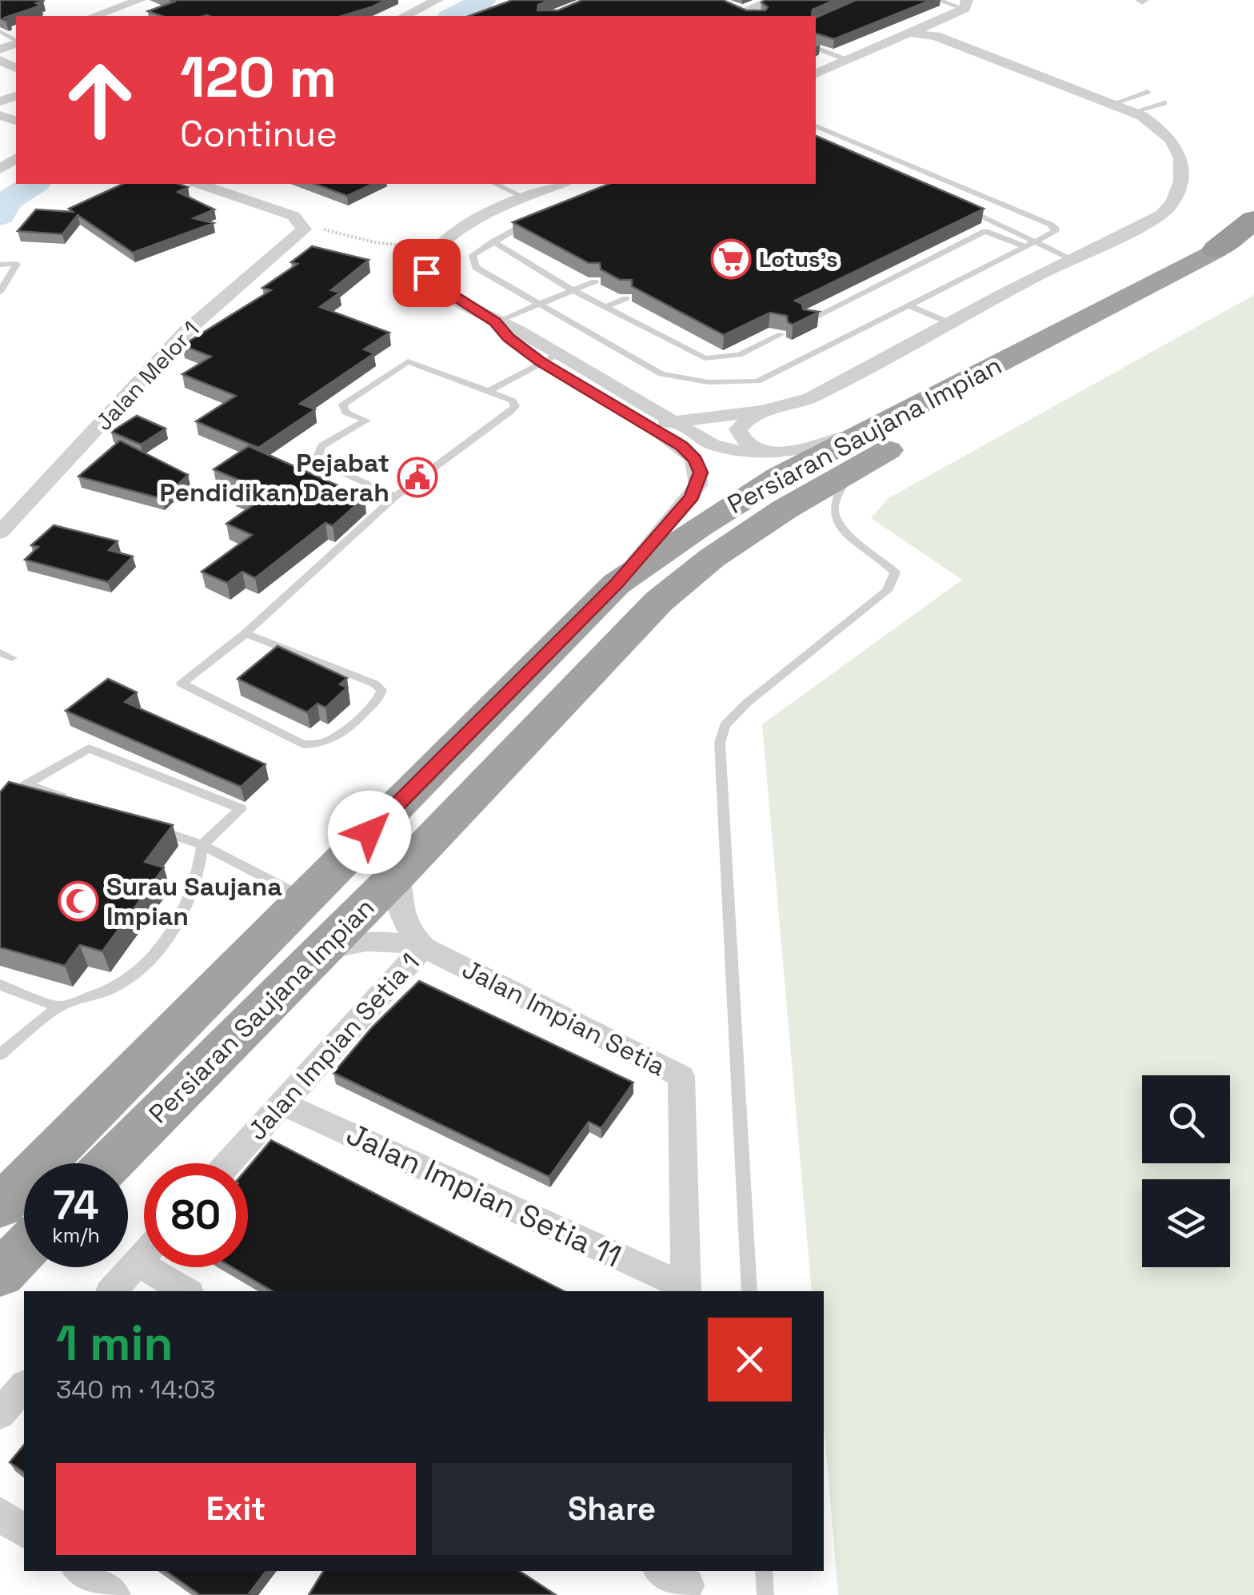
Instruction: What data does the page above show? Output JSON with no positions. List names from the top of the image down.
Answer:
{
  "streets": {
    "highway": ["Persiaran Saujana Impian"],
    "street": [
      "Jalan Melor 1",
      "Jalan Impian Setia",
      "Jalan Impian Setia 1",
      "Jalan Impian Setia 11"
    ]
  },
  "crossings": [
    ["Persiaran Saujana Impian", "Jalan Impian Setia"],
    ["Jalan Impian Setia", "Jalan Impian Setia 1"],
    ["Jalan Impian Setia", "Jalan Impian Setia 11"],
    ["Jalan Impian Setia 1", "Jalan Impian Setia 11"]
  ],
  "places": {
    "supermarket": ["Lotus's"],
    "public building": ["Pejabat Pendidikan Daerah"],
    "mosque": ["Surau Saujana Impian"]
  },
  "page": {
    "turn": ["120 m", "Continue"],
    "speed": "74 km/h",
    "limit": "80",
    "heading": ["1 min", "340 m · 14:03"],
    "buttons": ["Exit", "Share"]
  }
}
